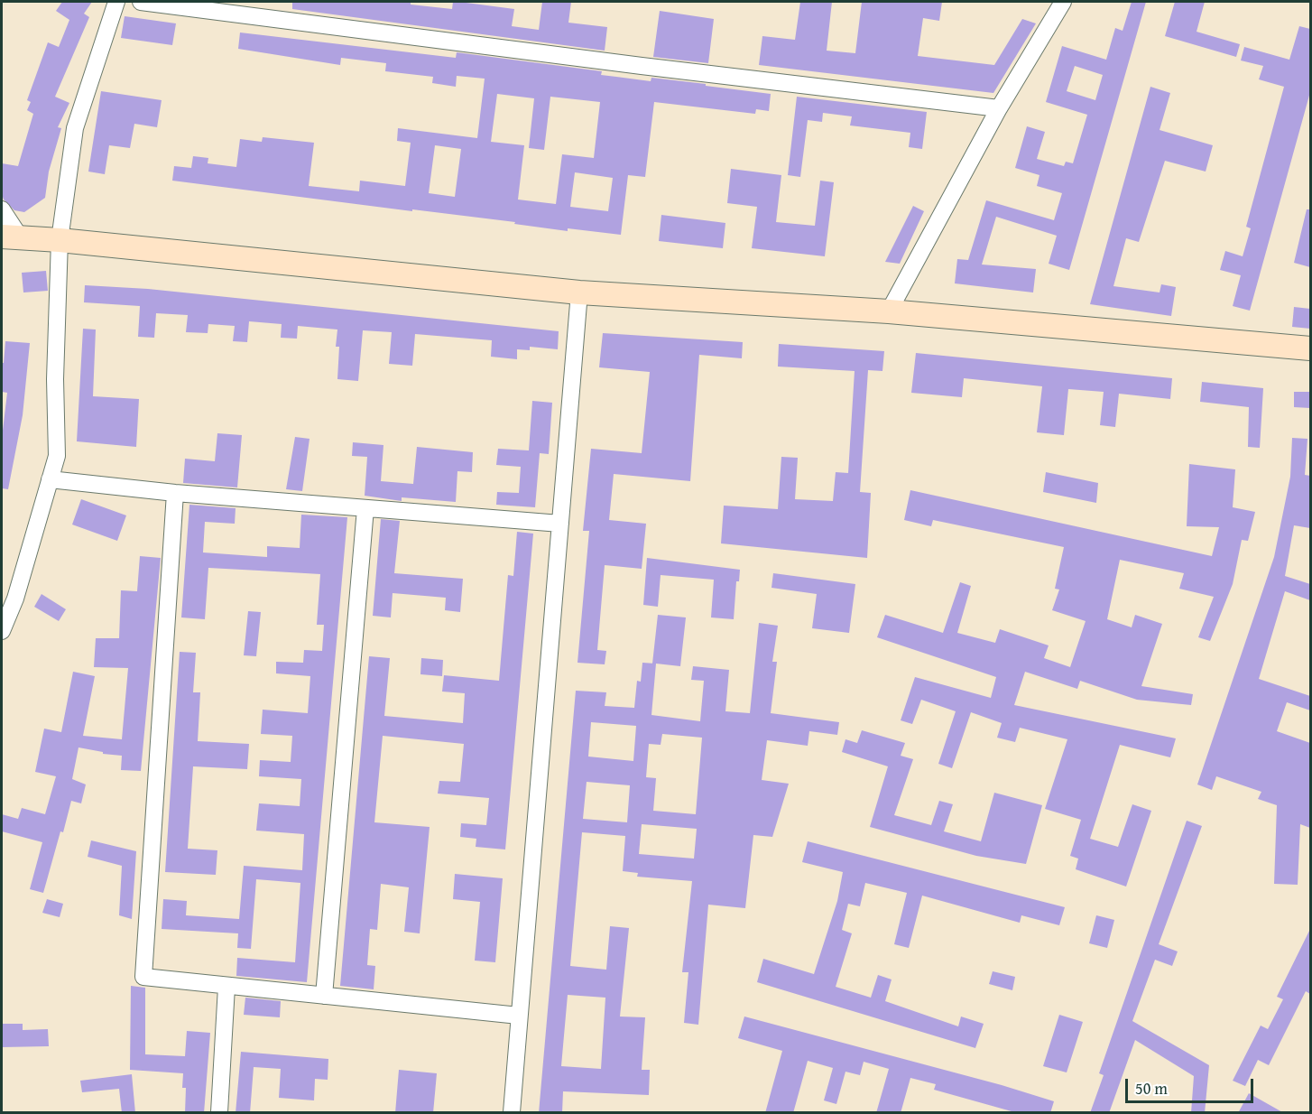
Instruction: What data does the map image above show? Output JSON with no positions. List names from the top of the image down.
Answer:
{
  "scale_bar": "50 m"
}
